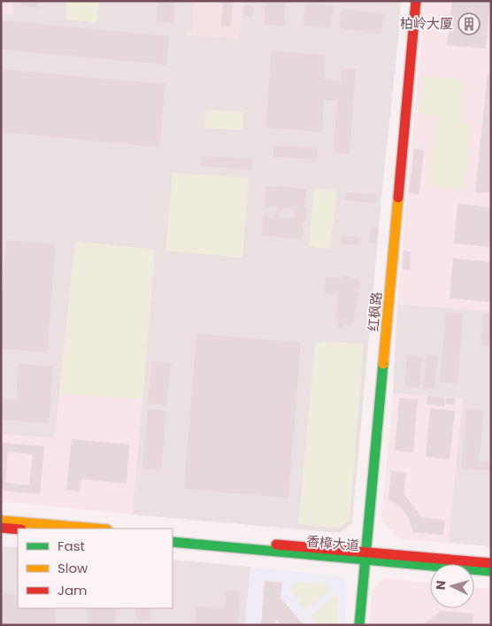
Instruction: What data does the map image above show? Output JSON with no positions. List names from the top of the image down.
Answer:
{
  "streets": {
    "main road": ["红枫路", "香樟大道"]
  },
  "crossings": [
    ["红枫路", "香樟大道"]
  ],
  "places": {
    "building": ["柏岭大厦"]
  },
  "legend": ["Fast", "Slow", "Jam"],
  "north": "left"
}
